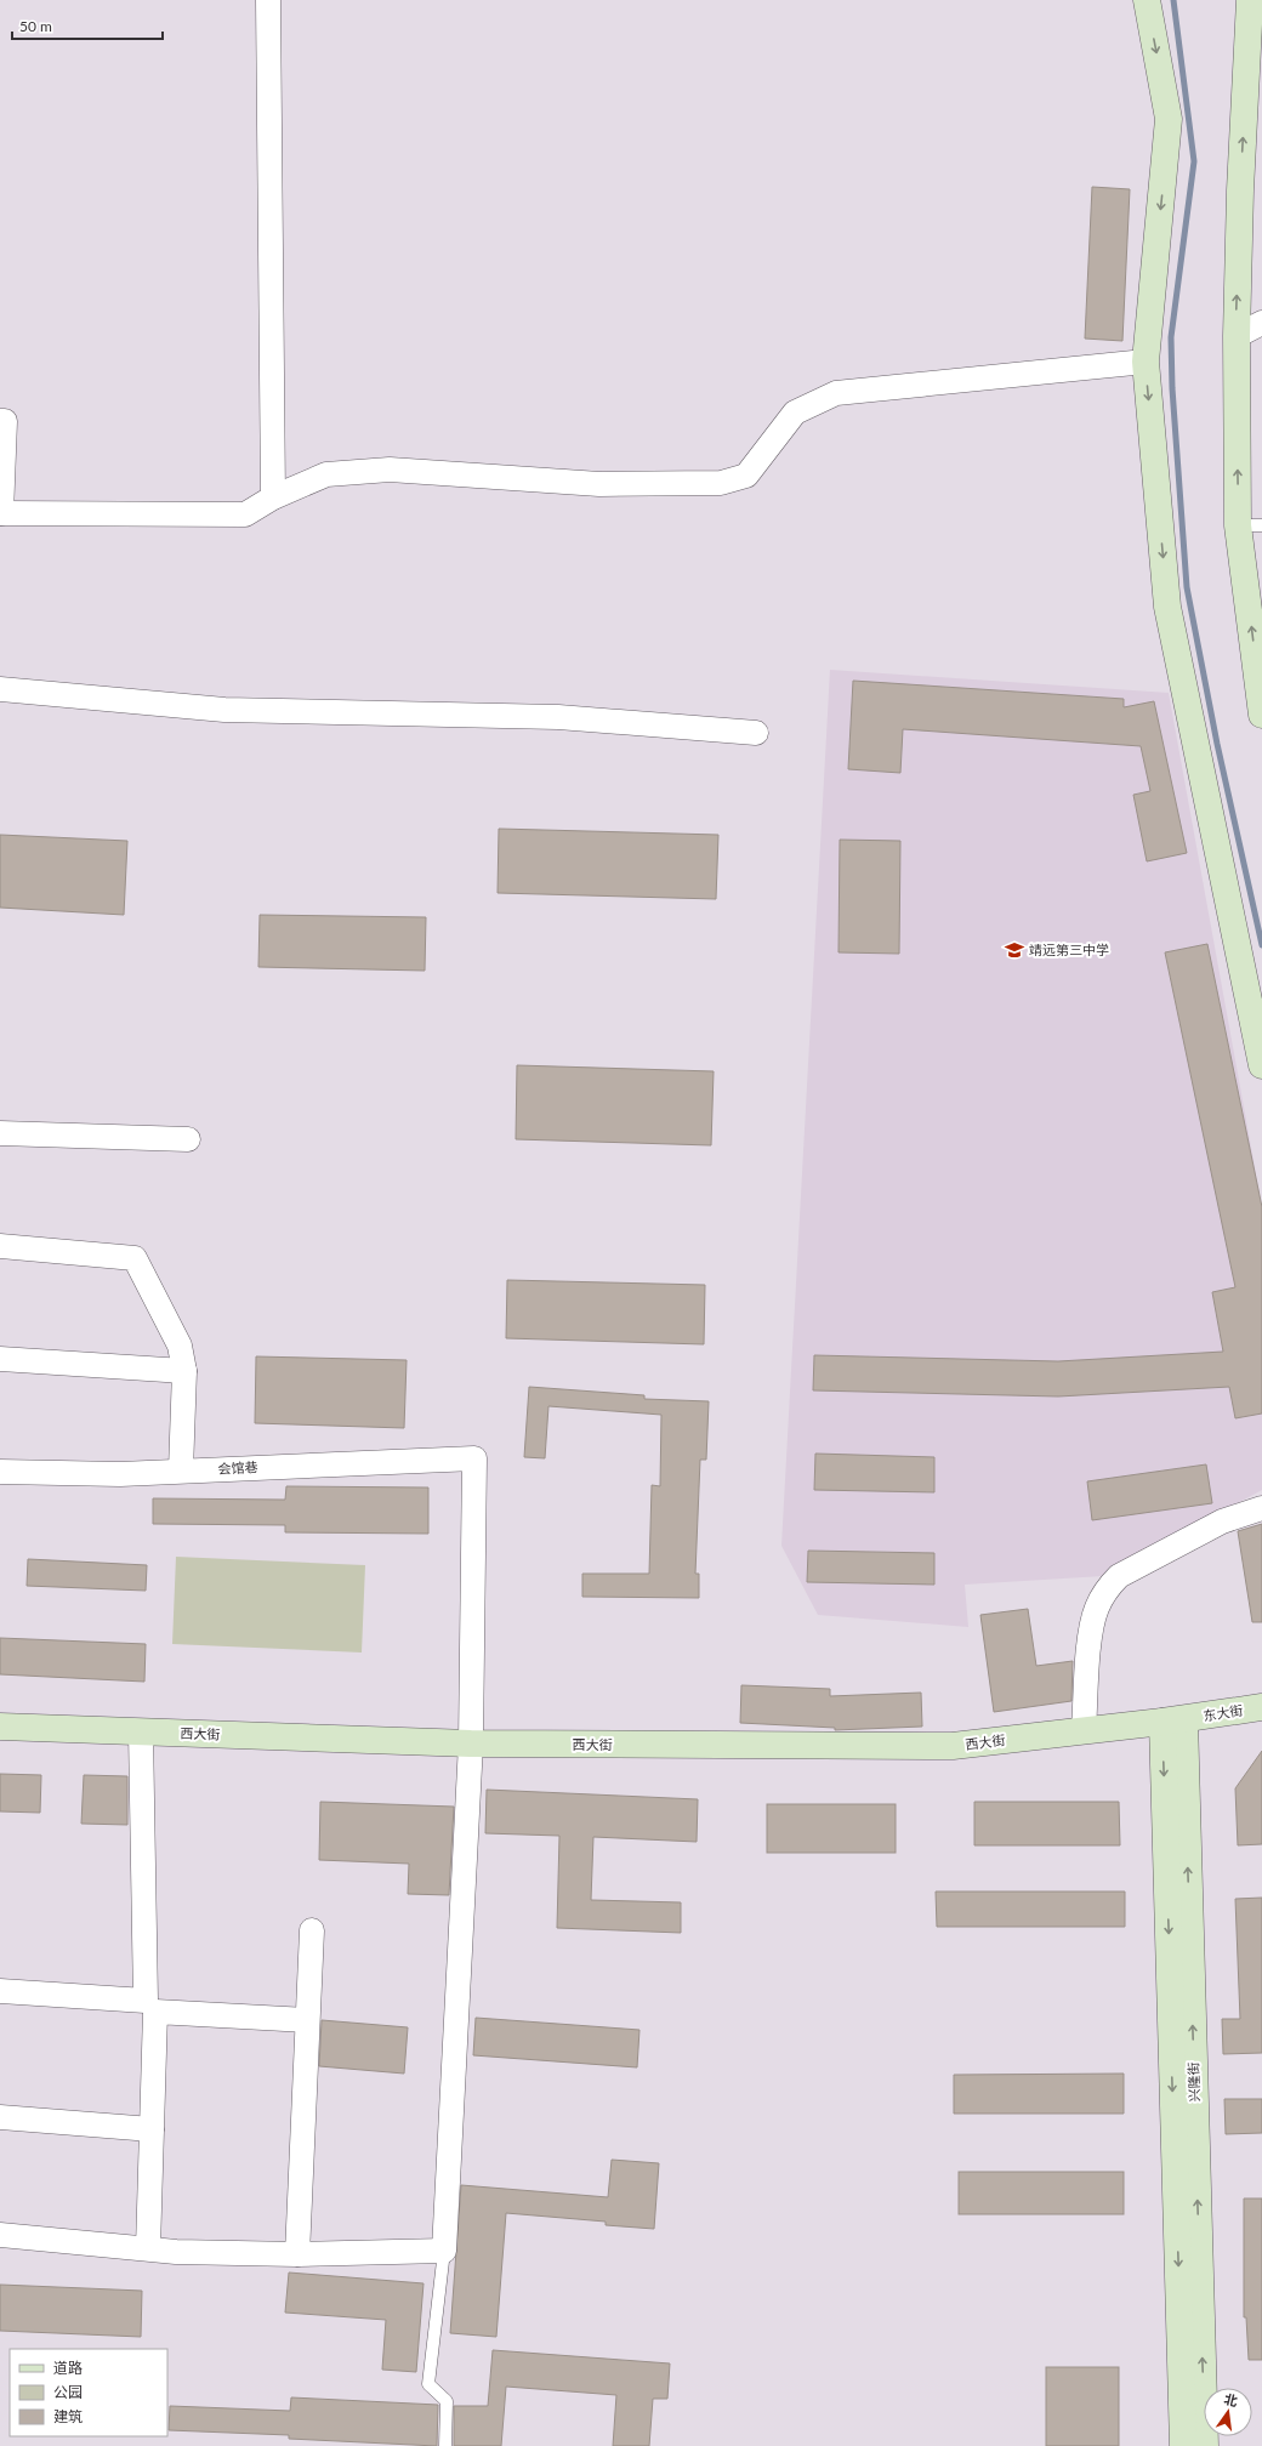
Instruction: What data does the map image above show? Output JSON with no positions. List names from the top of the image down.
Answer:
{
  "streets": {
    "main road": ["东大街", "西大街", "兴隆街"],
    "street": ["会馆巷"]
  },
  "crossings": [
    ["会馆巷", "西大街"],
    ["东大街", "西大街"],
    ["东大街", "兴隆街"],
    ["西大街", "兴隆街"]
  ],
  "places": {
    "school or university": ["靖远第三中学"]
  },
  "legend": ["道路", "公园", "建筑"],
  "scale_bar": "50 m",
  "north": "top"
}
